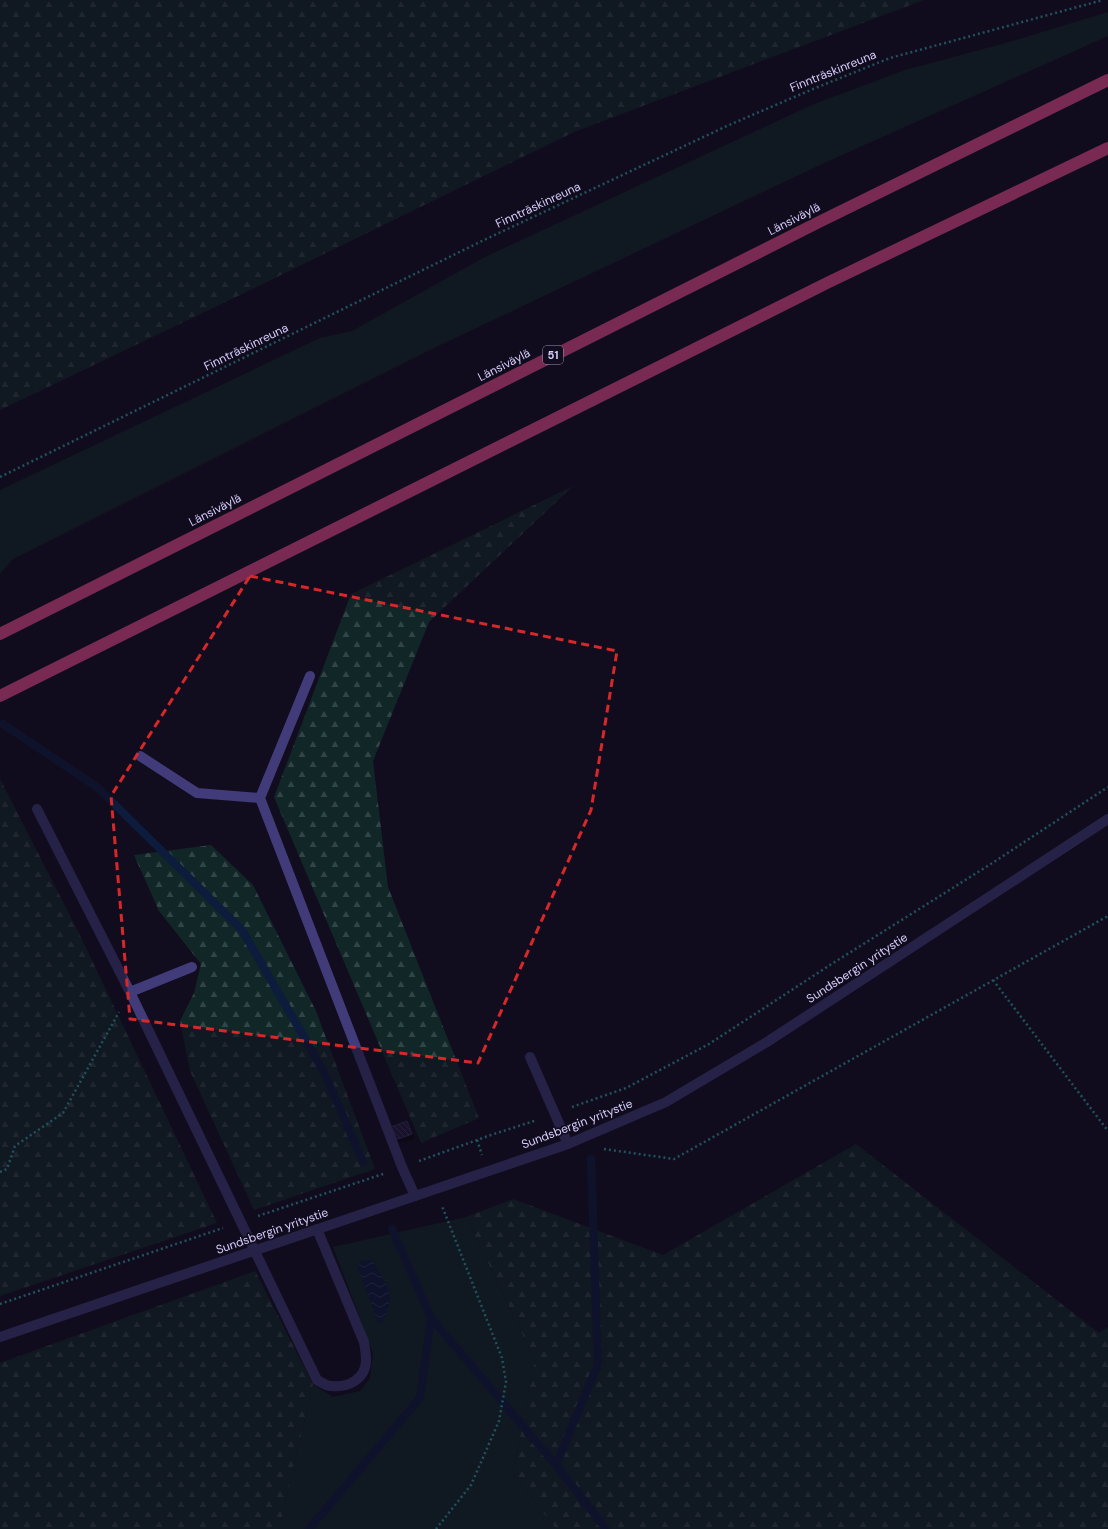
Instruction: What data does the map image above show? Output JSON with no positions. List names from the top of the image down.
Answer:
{
  "streets": {
    "highway": ["Länsiväylä", "51"],
    "street": ["Sundsbergin yritystie"],
    "path": ["Finnträskinreuna"]
  }
}
